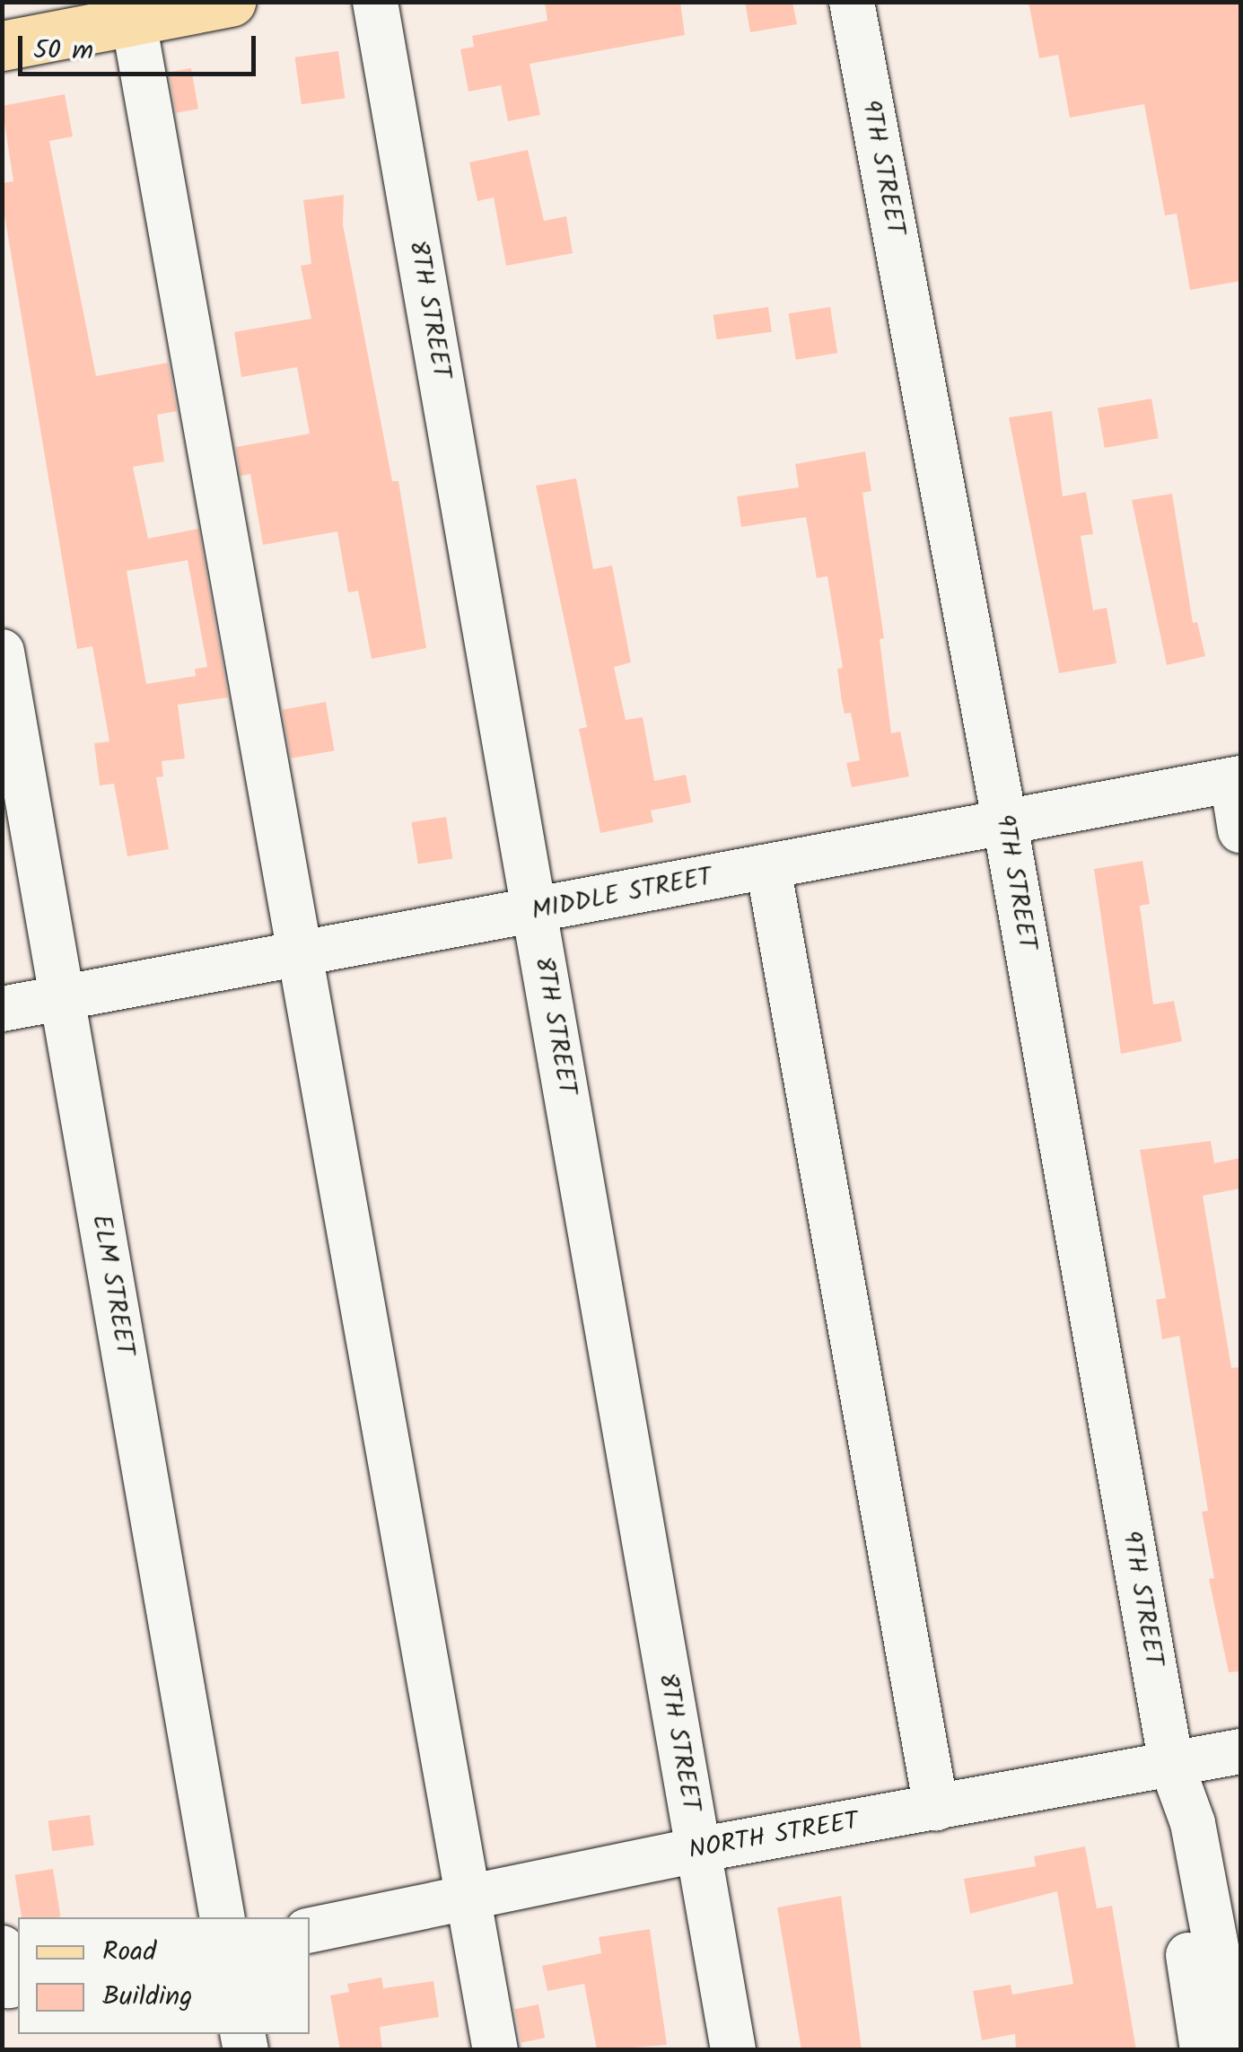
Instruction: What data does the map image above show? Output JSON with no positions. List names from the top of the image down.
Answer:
{
  "streets": {
    "street": [
      "9TH STREET",
      "8TH STREET",
      "MIDDLE STREET",
      "ELM STREET",
      "NORTH STREET"
    ]
  },
  "crossings": [
    ["9TH STREET", "MIDDLE STREET"],
    ["9TH STREET", "NORTH STREET"],
    ["8TH STREET", "MIDDLE STREET"],
    ["8TH STREET", "NORTH STREET"],
    ["MIDDLE STREET", "ELM STREET"]
  ],
  "legend": ["Road", "Building"],
  "scale_bar": "50 m"
}
